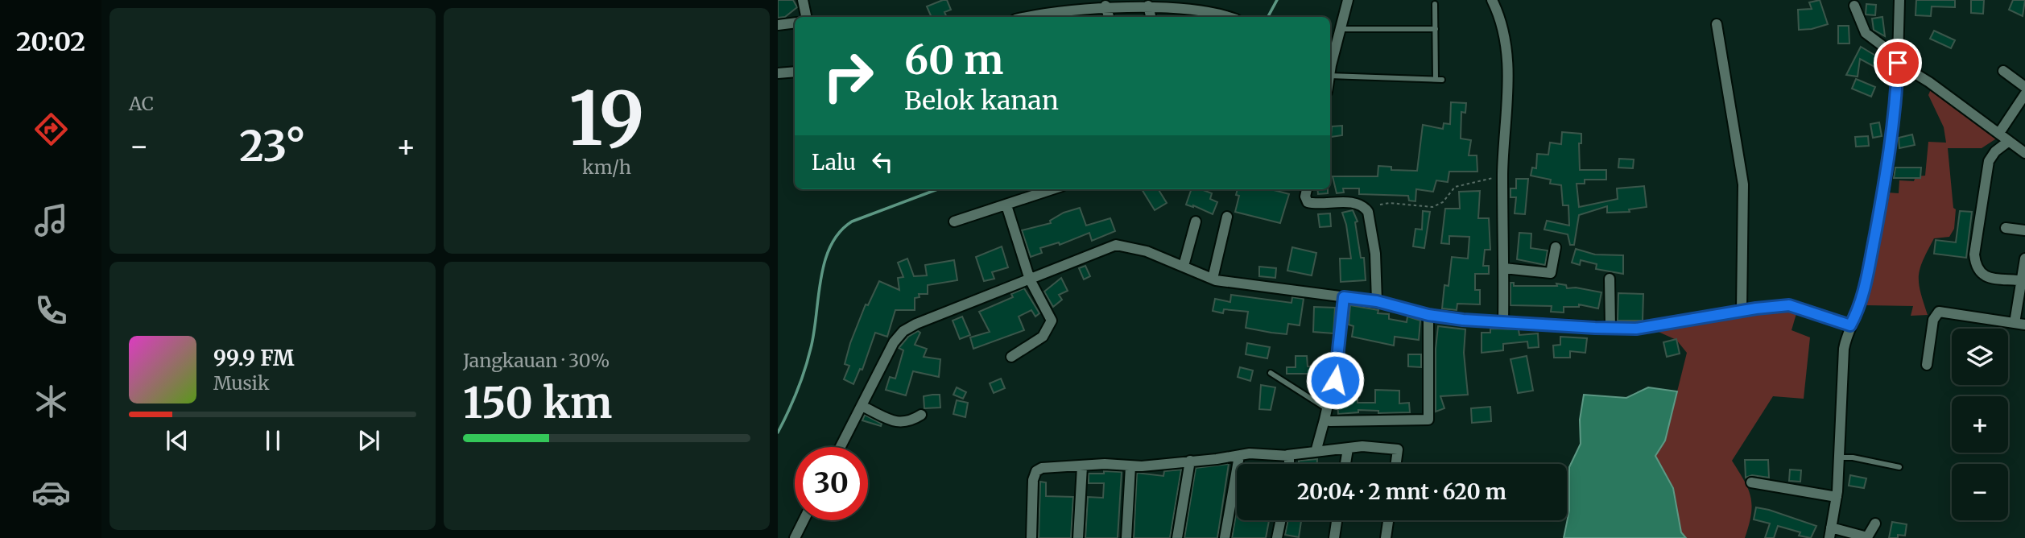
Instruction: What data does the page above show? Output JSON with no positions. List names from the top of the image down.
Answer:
{
  "page": {
    "tabs": "20:02",
    "tile": [
      "AC",
      ["19", "km/h"],
      ["Jangkauan · 30%", "150 km"]
    ],
    "turn": ["60 m", "Belok kanan"],
    "heat": ["−", "23°", "+"],
    "then": "Lalu",
    "map_buttons": ["+", "−"],
    "song": ["99.9 FM", "Musik"],
    "limit": "30",
    "trip": "20:04 · 2 mnt · 620 m"
  }
}
